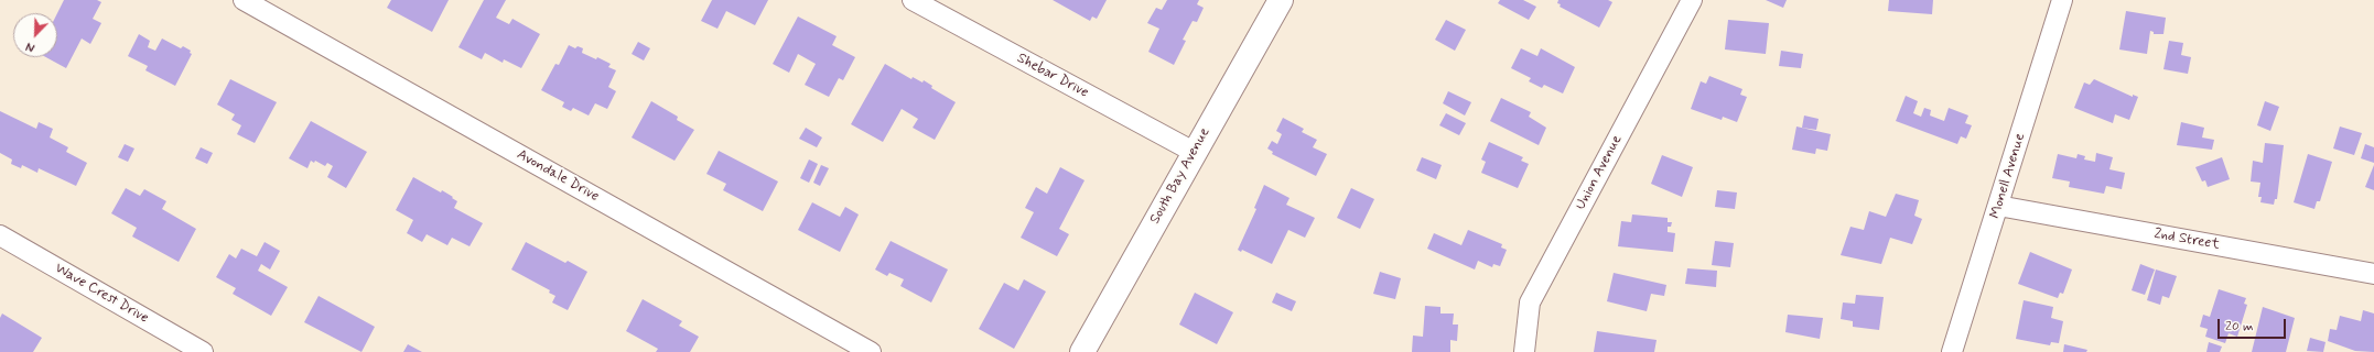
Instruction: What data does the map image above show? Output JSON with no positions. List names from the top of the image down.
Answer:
{
  "streets": {
    "street": [
      "Shebar Drive",
      "Union Avenue",
      "Avondale Drive",
      "South Bay Avenue",
      "Monell Avenue",
      "2nd Street",
      "Wave Crest Drive"
    ]
  },
  "crossings": [
    ["Shebar Drive", "South Bay Avenue"],
    ["Monell Avenue", "2nd Street"]
  ],
  "scale_bar": "20 m",
  "north": "bottom left"
}
